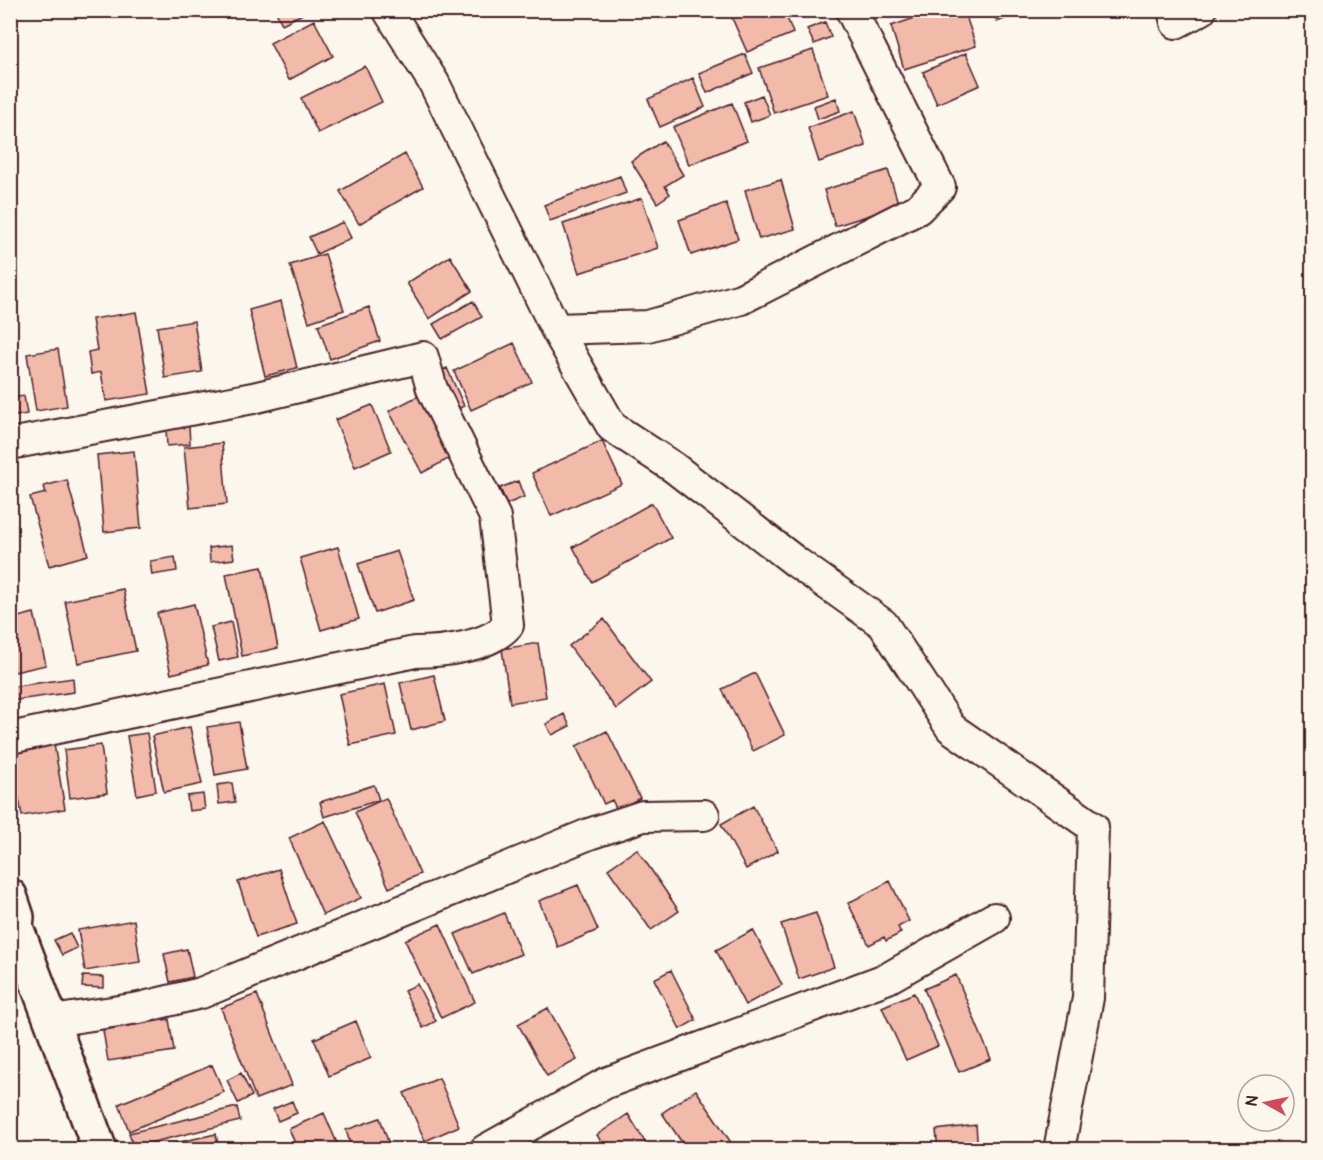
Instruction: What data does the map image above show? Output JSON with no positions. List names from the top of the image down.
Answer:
{
  "north": "left"
}
